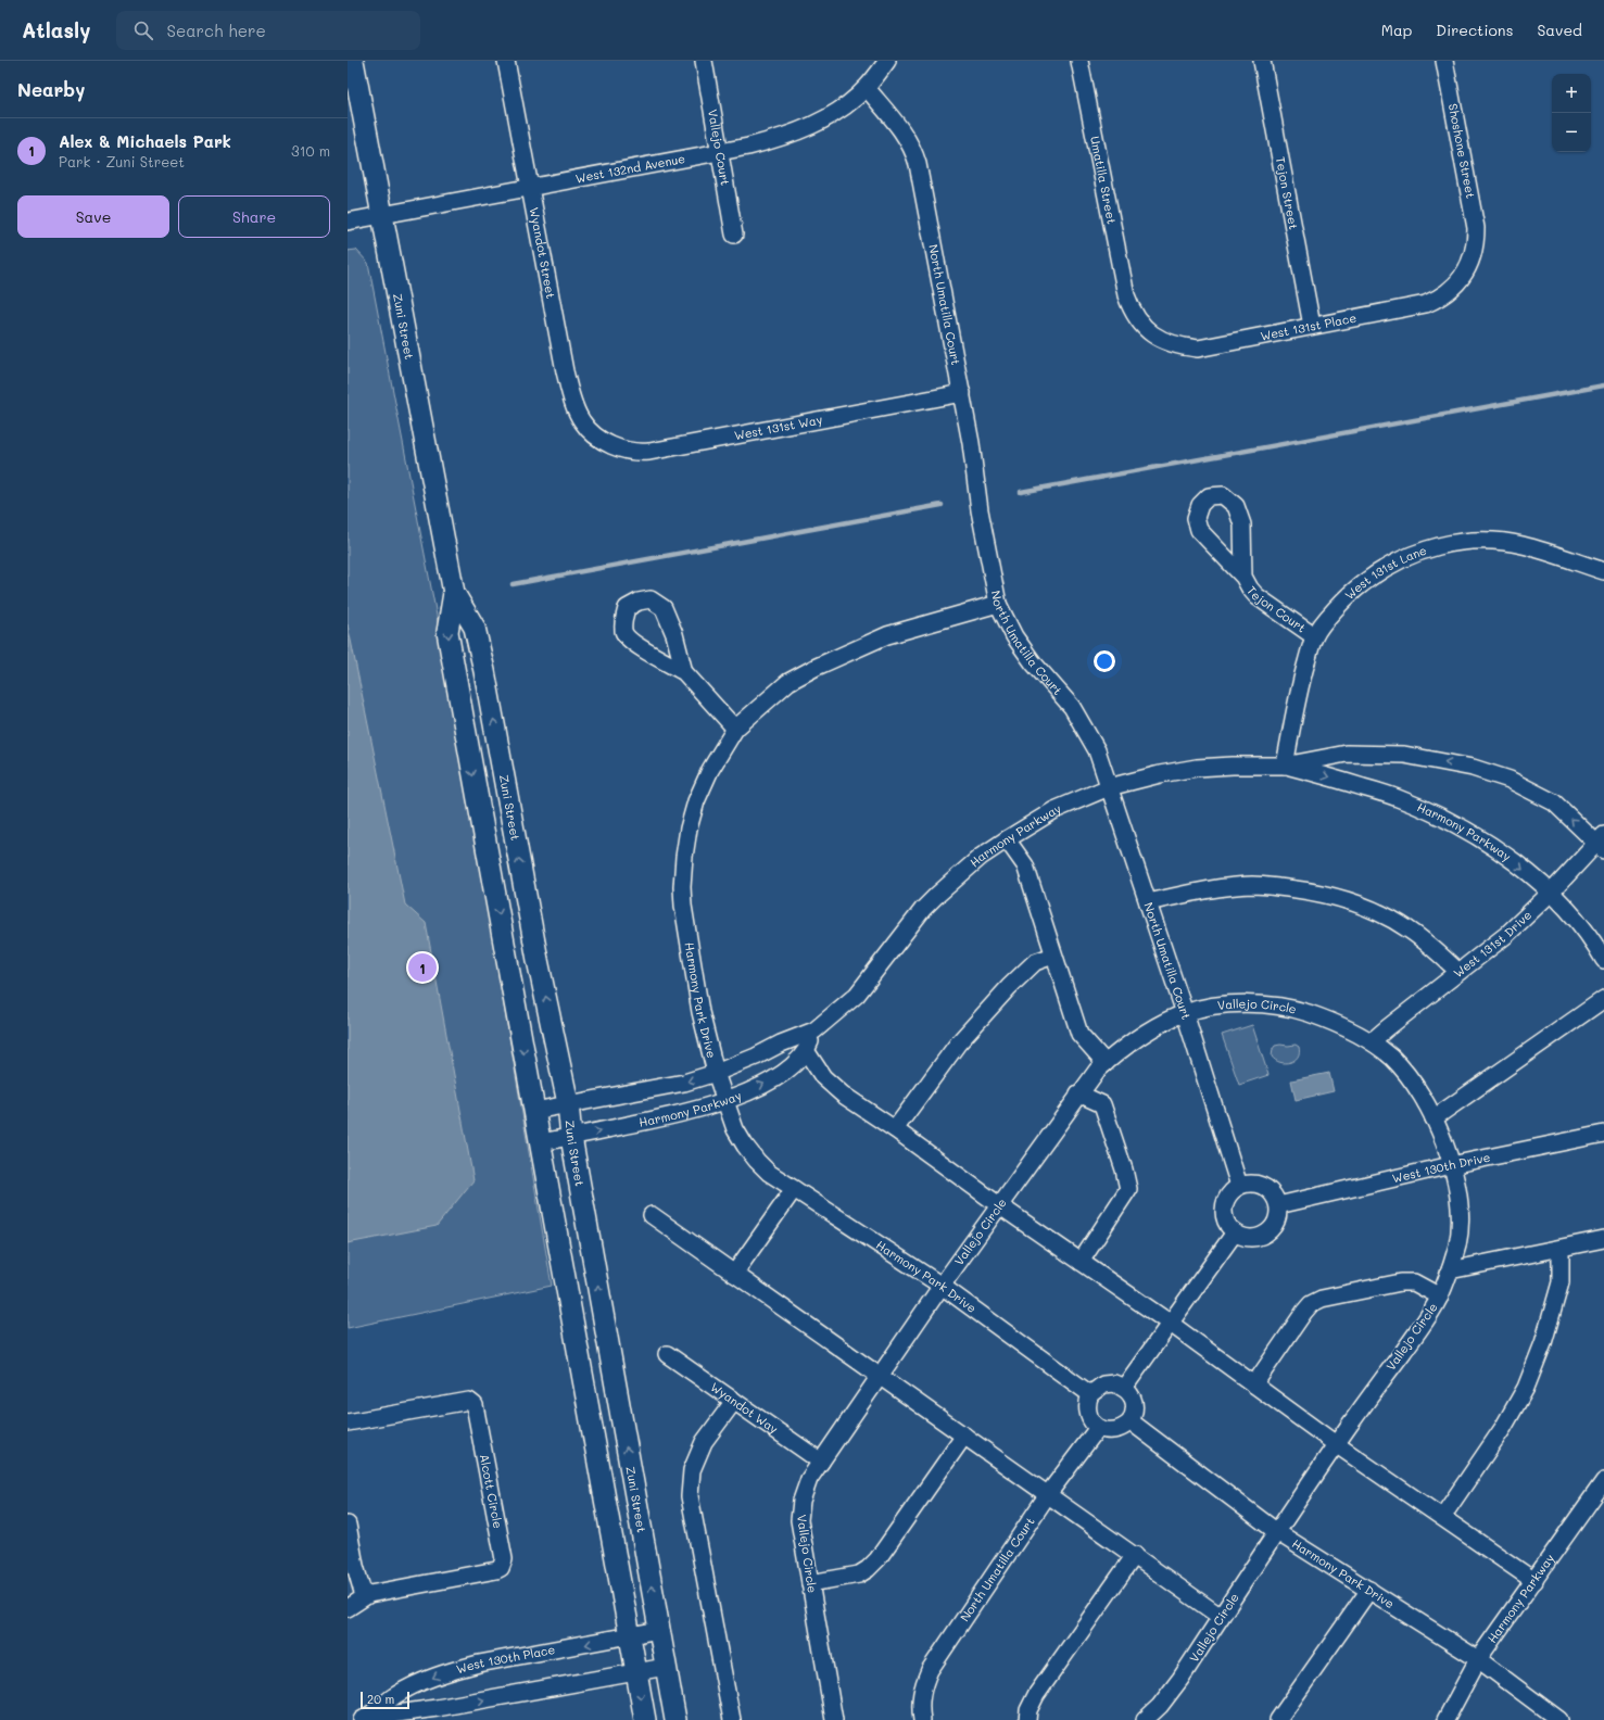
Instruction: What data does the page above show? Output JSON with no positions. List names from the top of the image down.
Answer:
{
  "streets": {
    "main road": ["Zuni Street"],
    "street": [
      "Vallejo Court",
      "Shoshone Street",
      "West 132nd Avenue",
      "Umatilla Street",
      "Tejon Street",
      "Wyandot Street",
      "North Umatilla Court",
      "West 131st Place",
      "West 131st Way",
      "West 131st Lane",
      "Tejon Court",
      "Harmony Parkway",
      "West 131st Drive",
      "Harmony Park Drive",
      "Vallejo Circle",
      "West 130th Drive",
      "Wyandot Way",
      "Alcott Circle",
      "West 130th Place"
    ]
  },
  "crossings": [
    ["Vallejo Court", "West 132nd Avenue"],
    ["Shoshone Street", "West 131st Place"],
    ["West 132nd Avenue", "Wyandot Street"],
    ["West 132nd Avenue", "North Umatilla Court"],
    ["West 132nd Avenue", "Zuni Street"],
    ["Umatilla Street", "West 131st Place"],
    ["Tejon Street", "West 131st Place"],
    ["Wyandot Street", "West 131st Way"],
    ["North Umatilla Court", "West 131st Way"],
    ["North Umatilla Court", "Harmony Parkway"],
    ["North Umatilla Court", "Harmony Park Drive"],
    ["North Umatilla Court", "Vallejo Circle"],
    ["North Umatilla Court", "West 130th Drive"],
    ["Zuni Street", "Harmony Parkway"],
    ["Zuni Street", "West 130th Place"],
    ["West 131st Lane", "Tejon Court"],
    ["West 131st Lane", "Harmony Parkway"],
    ["Harmony Parkway", "West 131st Drive"],
    ["Harmony Parkway", "Harmony Park Drive"],
    ["West 131st Drive", "Vallejo Circle"],
    ["Harmony Park Drive", "Vallejo Circle"],
    ["Vallejo Circle", "West 130th Drive"],
    ["Vallejo Circle", "Wyandot Way"]
  ],
  "scale_bar": "20 m",
  "page": {
    "header": "Atlasly",
    "search": "Search here",
    "nav": ["Map", "Directions", "Saved"],
    "heading": "Nearby",
    "map_buttons": ["+", "−"],
    "list": [
      {
        "mark": "1",
        "name": "Alex & Michaels Park",
        "note": "Park · Zuni Street",
        "value": "310 m"
      }
    ],
    "buttons": ["Save", "Share"],
    "pins": "1",
    "scale": "20 m"
  }
}
